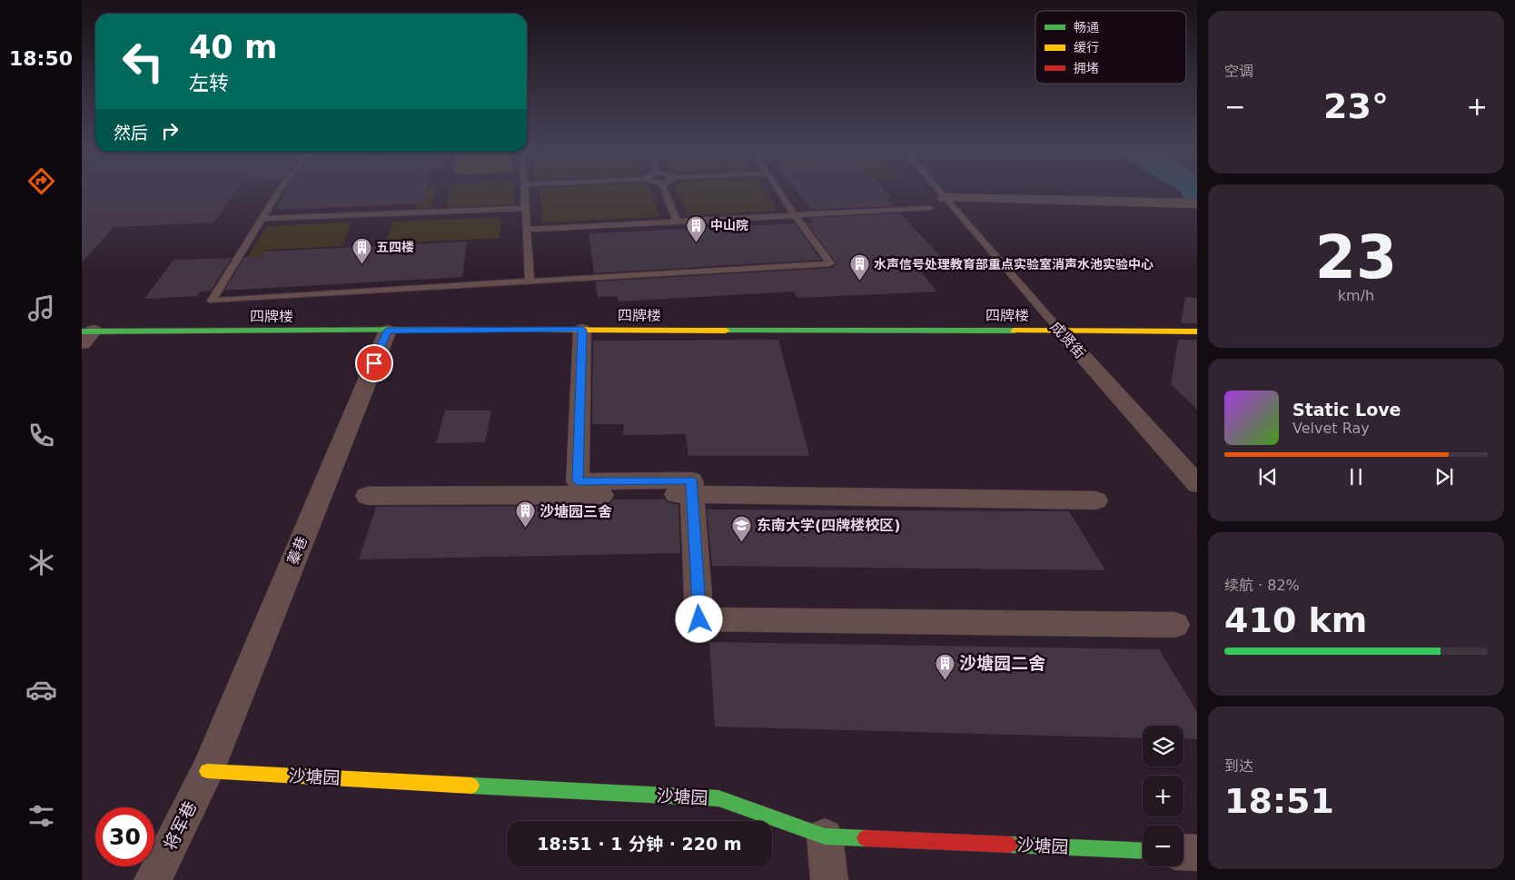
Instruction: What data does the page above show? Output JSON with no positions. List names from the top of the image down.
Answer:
{
  "streets": {
    "street": [
      "四牌楼",
      "成贤街",
      "蓁巷",
      "沙塘园",
      "将军巷"
    ]
  },
  "crossings": [
    ["四牌楼", "成贤街"],
    ["四牌楼", "蓁巷"],
    ["蓁巷", "沙塘园"],
    ["蓁巷", "将军巷"],
    ["沙塘园", "将军巷"]
  ],
  "places": {
    "building": [
      "中山院",
      "五四楼",
      "水声信号处理教育部重点实验室消声水池实验中心",
      "沙塘园三舍",
      "沙塘园二舍"
    ],
    "school or university": ["东南大学(四牌楼校区)"]
  },
  "legend": ["畅通", "缓行", "拥堵"],
  "page": {
    "tabs": "18:50",
    "tile": [
      "空调",
      ["23", "km/h"],
      ["续航 · 82%", "410 km"],
      ["到达", "18:51"]
    ],
    "turn": ["40 m", "左转"],
    "heat": ["−", "23°", "+"],
    "then": "然后",
    "song": ["Static Love", "Velvet Ray"],
    "map_buttons": ["+", "−"],
    "limit": "30",
    "trip": "18:51 · 1 分钟 · 220 m"
  }
}
